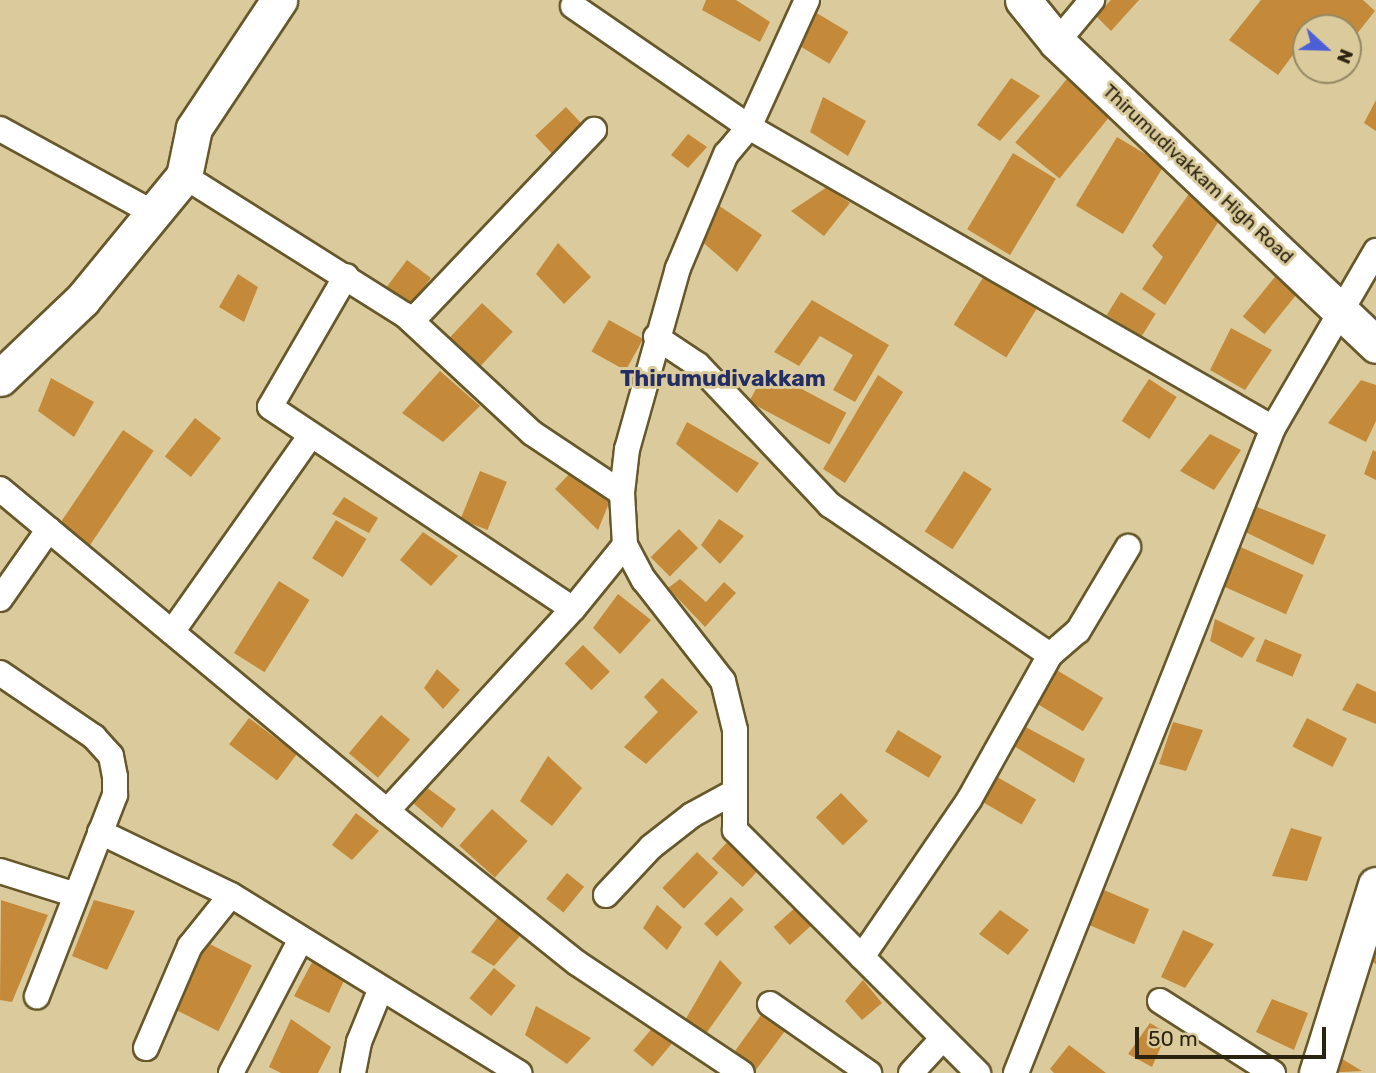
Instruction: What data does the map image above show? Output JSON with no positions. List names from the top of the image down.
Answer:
{
  "streets": {
    "street": ["Thirumudivakkam High Road"]
  },
  "districts": ["Thirumudivakkam"],
  "scale_bar": "50 m",
  "north": "right"
}
